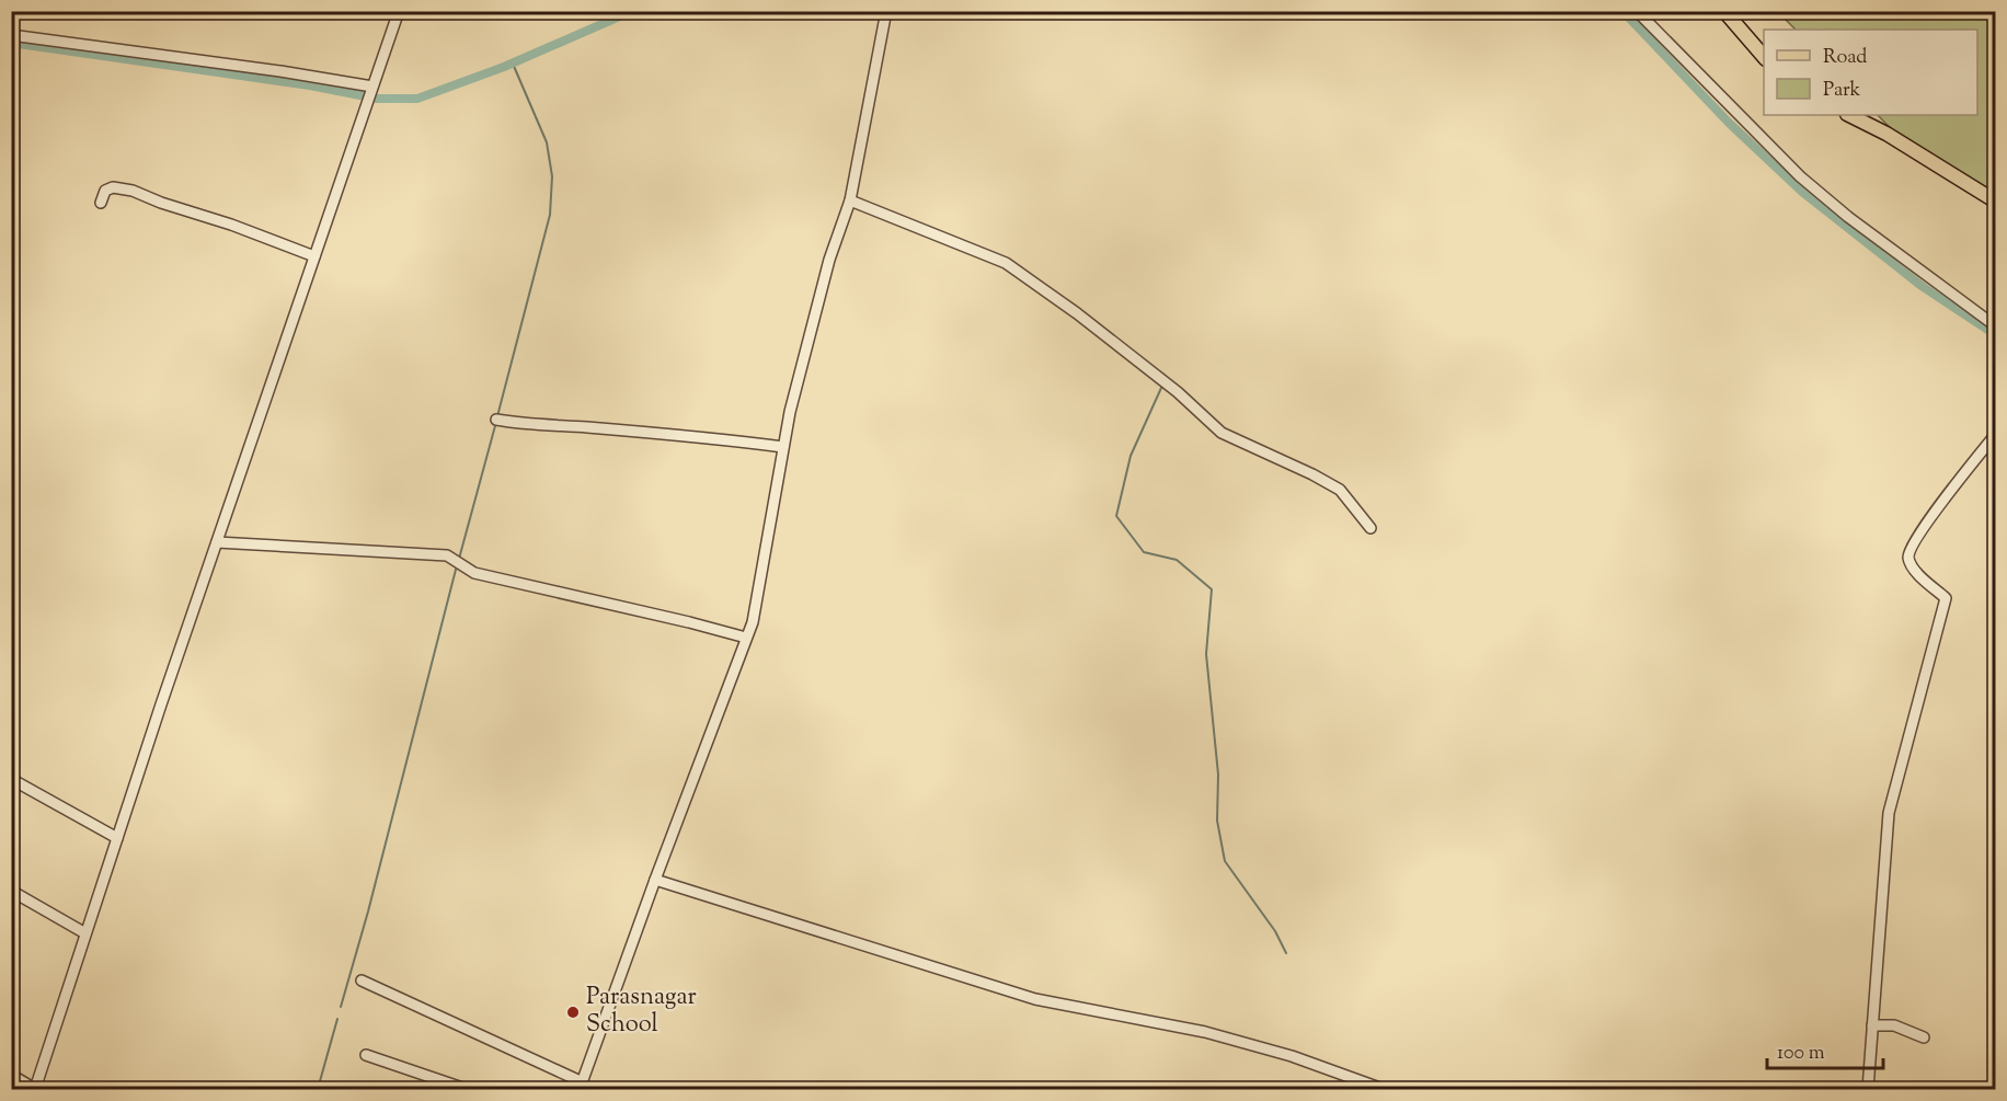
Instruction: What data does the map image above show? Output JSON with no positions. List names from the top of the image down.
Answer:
{
  "places": ["Parasnagar School"],
  "legend": ["Road", "Park"],
  "scale_bar": "100 m"
}
